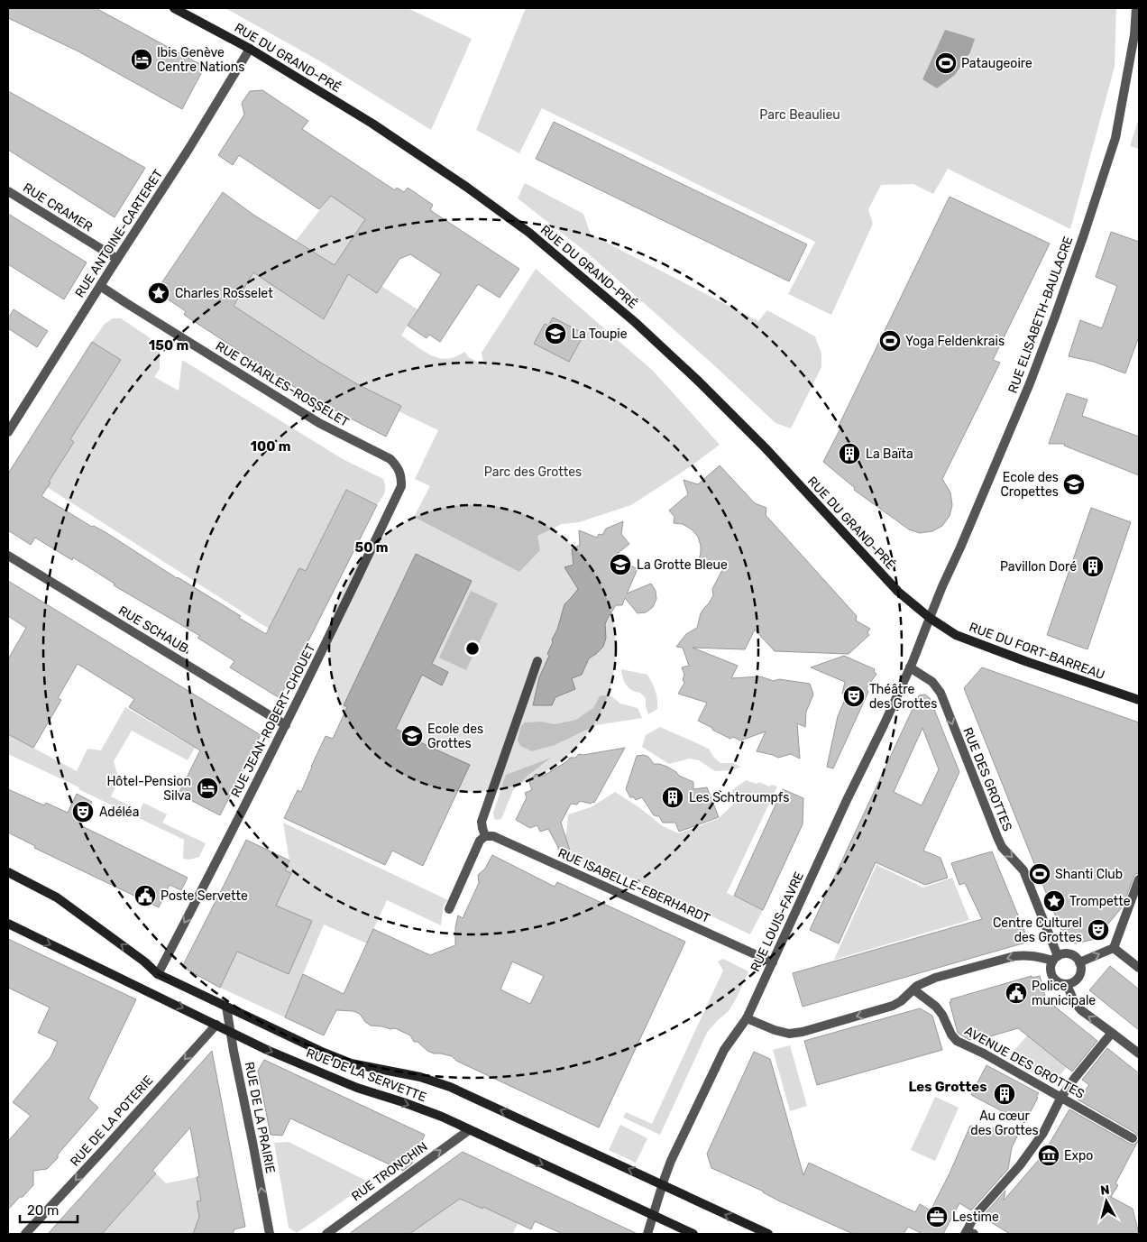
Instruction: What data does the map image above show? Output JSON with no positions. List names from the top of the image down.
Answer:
{
  "streets": {
    "main road": ["RUE DU GRAND-PRÉ", "RUE DU FORT-BARREAU", "RUE DE LA SERVETTE"],
    "street": [
      "RUE CRAMER",
      "RUE ANTOINE-CARTERET",
      "RUE ELISABETH-BAULACRE",
      "RUE CHARLES-ROSSELET",
      "RUE SCHAUB",
      "RUE JEAN-ROBERT-CHOUET",
      "RUE DES GROTTES",
      "RUE ISABELLE-EBERHARDT",
      "RUE LOUIS-FAVRE",
      "AVENUE DES GROTTES",
      "RUE DE LA PRAIRIE",
      "RUE DE LA POTERIE",
      "RUE TRONCHIN"
    ]
  },
  "crossings": [
    ["RUE DU GRAND-PRÉ", "RUE ANTOINE-CARTERET"],
    ["RUE DU GRAND-PRÉ", "RUE ELISABETH-BAULACRE"],
    ["RUE DU GRAND-PRÉ", "RUE DU FORT-BARREAU"],
    ["RUE DU GRAND-PRÉ", "RUE LOUIS-FAVRE"],
    ["RUE CRAMER", "RUE ANTOINE-CARTERET"],
    ["RUE ANTOINE-CARTERET", "RUE CHARLES-ROSSELET"],
    ["RUE ELISABETH-BAULACRE", "RUE DU FORT-BARREAU"],
    ["RUE ELISABETH-BAULACRE", "RUE LOUIS-FAVRE"],
    ["RUE CHARLES-ROSSELET", "RUE JEAN-ROBERT-CHOUET"],
    ["RUE SCHAUB", "RUE JEAN-ROBERT-CHOUET"],
    ["RUE DU FORT-BARREAU", "RUE LOUIS-FAVRE"],
    ["RUE JEAN-ROBERT-CHOUET", "RUE DE LA SERVETTE"],
    ["RUE DES GROTTES", "RUE LOUIS-FAVRE"],
    ["RUE ISABELLE-EBERHARDT", "RUE LOUIS-FAVRE"],
    ["RUE LOUIS-FAVRE", "RUE DE LA SERVETTE"],
    ["RUE DE LA SERVETTE", "RUE DE LA PRAIRIE"],
    ["RUE DE LA SERVETTE", "RUE DE LA POTERIE"],
    ["RUE DE LA SERVETTE", "RUE TRONCHIN"]
  ],
  "one_way": [
    "RUE JEAN-ROBERT-CHOUET",
    "RUE DES GROTTES",
    "RUE DE LA PRAIRIE",
    "RUE DE LA POTERIE",
    "RUE TRONCHIN"
  ],
  "districts": ["Les Grottes"],
  "parks": ["Parc Beaulieu", "Parc des Grottes"],
  "places": {
    "hotel": ["Ibis Genève Centre Nations", "Hôtel-Pension Silva"],
    "sports": ["Pataugeoire", "Yoga Feldenkrais", "Shanti Club"],
    "place": ["Charles Rosselet", "Trompette"],
    "school or university": [
      "La Toupie",
      "Ecole des Cropettes",
      "La Grotte Bleue",
      "Ecole des Grottes"
    ],
    "building": [
      "La Baïta",
      "Pavillon Doré",
      "Les Schtroumpfs",
      "Au cœur des Grottes"
    ],
    "theatre": ["Théâtre des Grottes", "Adéléa", "Centre Culturel des Grottes"],
    "public building": ["Poste Servette", "Police municipale"],
    "museum": ["Expo"],
    "office": ["Lestime"]
  },
  "scale_bar": "20 m",
  "north": "top",
  "rings": ["150 m", "100 m", "50 m"]
}
